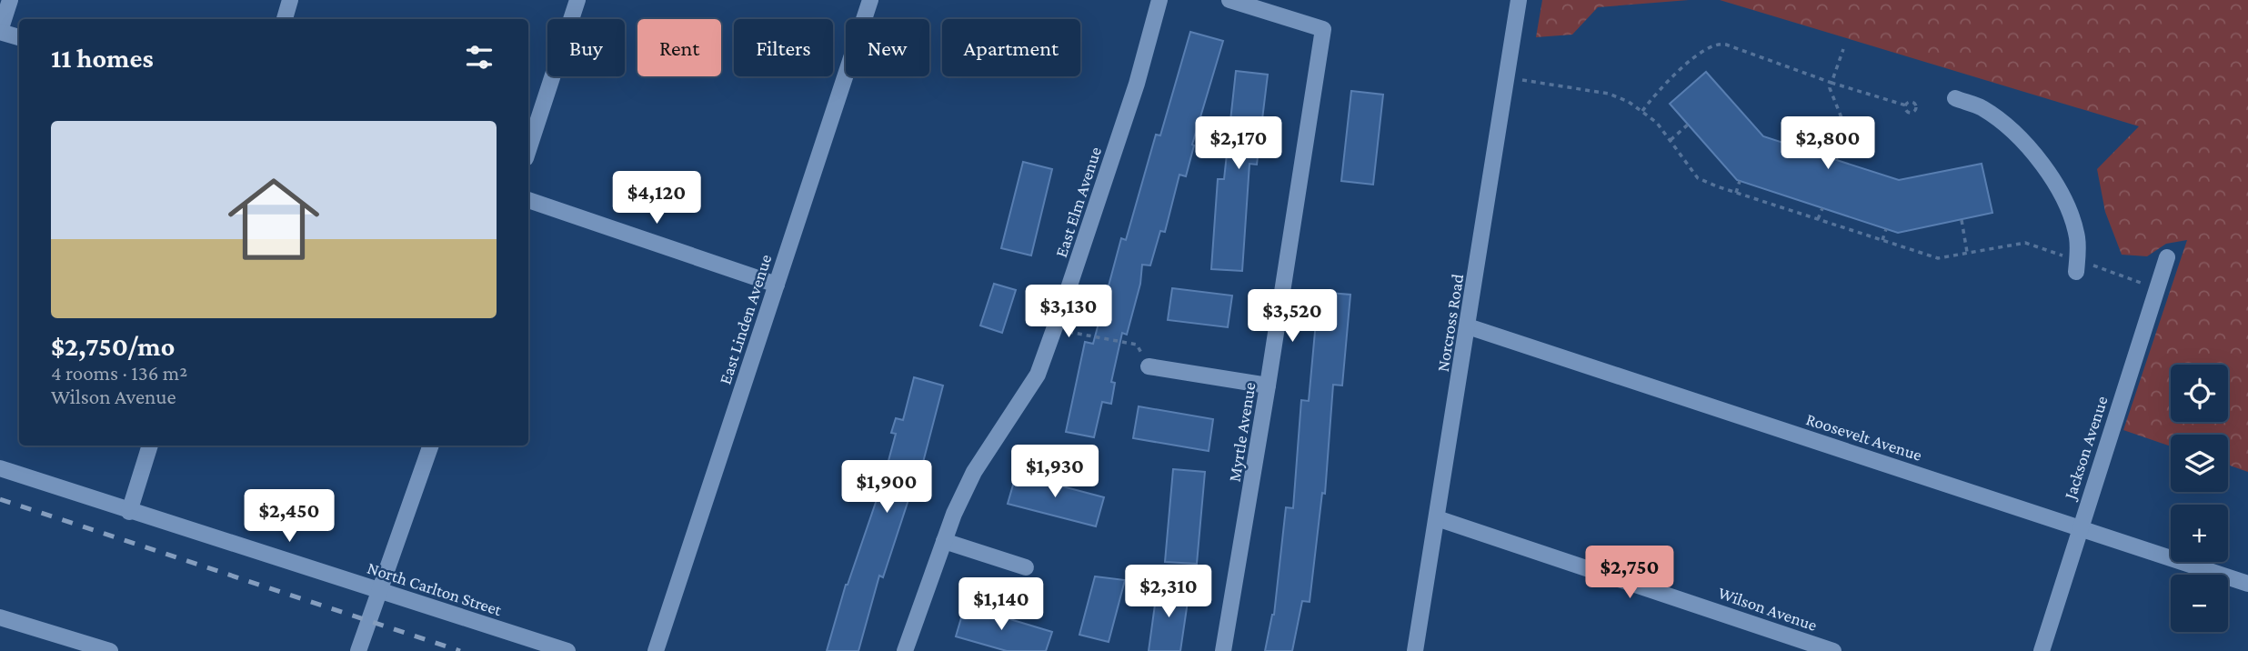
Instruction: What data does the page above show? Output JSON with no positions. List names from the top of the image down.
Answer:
{
  "streets": {
    "street": [
      "East Elm Avenue",
      "East Linden Avenue",
      "Norcross Road",
      "Myrtle Avenue",
      "Roosevelt Avenue",
      "Jackson Avenue",
      "North Carlton Street",
      "Wilson Avenue"
    ]
  },
  "crossings": [
    ["Norcross Road", "Roosevelt Avenue"],
    ["Norcross Road", "Wilson Avenue"],
    ["Roosevelt Avenue", "Jackson Avenue"]
  ],
  "page": {
    "chip": [
      "Buy",
      "Rent",
      "Filters",
      "New",
      "Apartment"
    ],
    "heading": "11 homes",
    "list": [
      {
        "name": "$2,750/mo",
        "note": "4 rooms · 136 m² · Wilson Avenue"
      }
    ],
    "price": [
      "$2,170",
      "$2,800",
      "$4,120",
      "$3,130",
      "$3,520",
      "$1,930",
      "$1,900",
      "$2,450",
      "$2,750",
      "$2,310",
      "$1,140"
    ],
    "map_buttons": ["+", "−"]
  }
}
